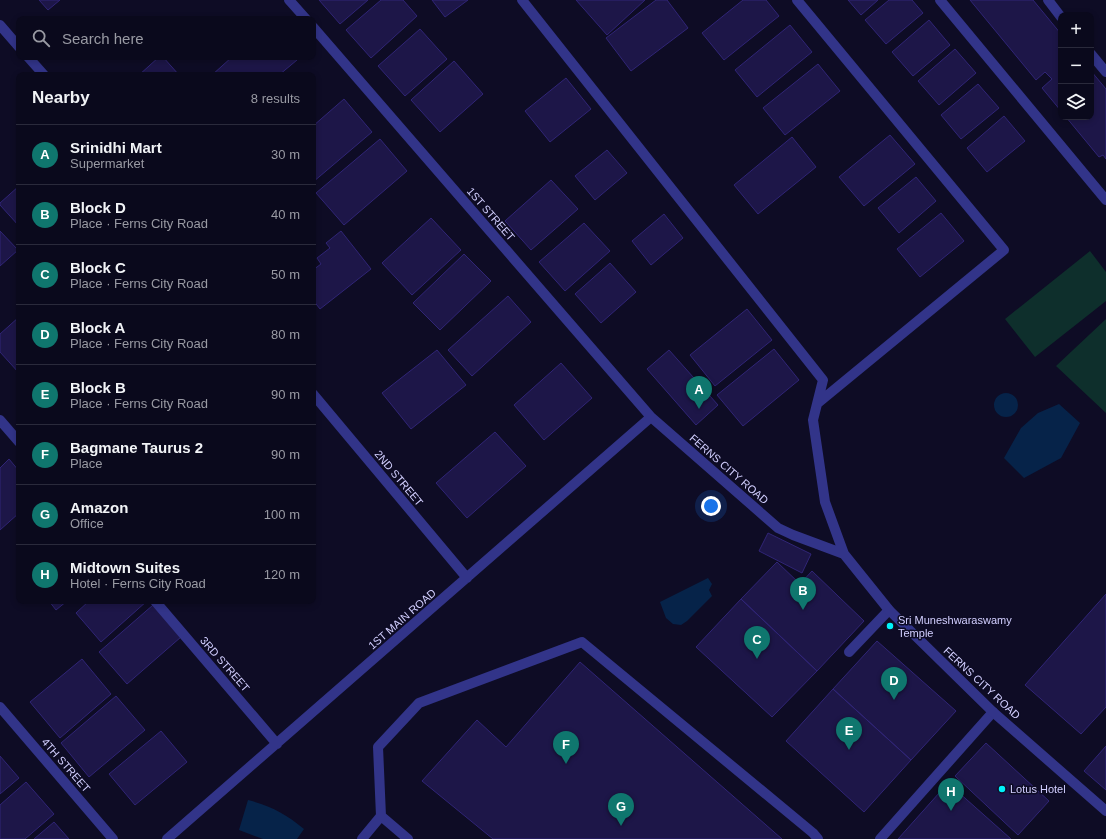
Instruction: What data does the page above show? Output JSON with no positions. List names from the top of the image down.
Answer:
{
  "streets": {
    "street": [
      "1ST STREET",
      "FERNS CITY ROAD",
      "2ND STREET",
      "1ST MAIN ROAD",
      "3RD STREET",
      "4TH STREET"
    ]
  },
  "crossings": [
    ["1ST STREET", "FERNS CITY ROAD"],
    ["1ST STREET", "1ST MAIN ROAD"],
    ["2ND STREET", "1ST MAIN ROAD"],
    ["1ST MAIN ROAD", "3RD STREET"]
  ],
  "places": ["Sri Muneshwaraswamy Temple", "Lotus Hotel"],
  "page": {
    "map_buttons": ["+", "−"],
    "search": "Search here",
    "heading": ["Nearby", "8 results"],
    "list": [
      {
        "mark": "A",
        "name": "Srinidhi Mart",
        "note": "Supermarket",
        "value": "30 m"
      },
      {
        "mark": "B",
        "name": "Block D",
        "note": "Place · Ferns City Road",
        "value": "40 m"
      },
      {
        "mark": "C",
        "name": "Block C",
        "note": "Place · Ferns City Road",
        "value": "50 m"
      },
      {
        "mark": "D",
        "name": "Block A",
        "note": "Place · Ferns City Road",
        "value": "80 m"
      },
      {
        "mark": "E",
        "name": "Block B",
        "note": "Place · Ferns City Road",
        "value": "90 m"
      },
      {
        "mark": "F",
        "name": "Bagmane Taurus 2",
        "note": "Place",
        "value": "90 m"
      },
      {
        "mark": "G",
        "name": "Amazon",
        "note": "Office",
        "value": "100 m"
      },
      {
        "mark": "H",
        "name": "Midtown Suites",
        "note": "Hotel · Ferns City Road",
        "value": "120 m"
      }
    ],
    "pins": [
      "A",
      "B",
      "C",
      "D",
      "E",
      "F",
      "H",
      "G"
    ]
  }
}
